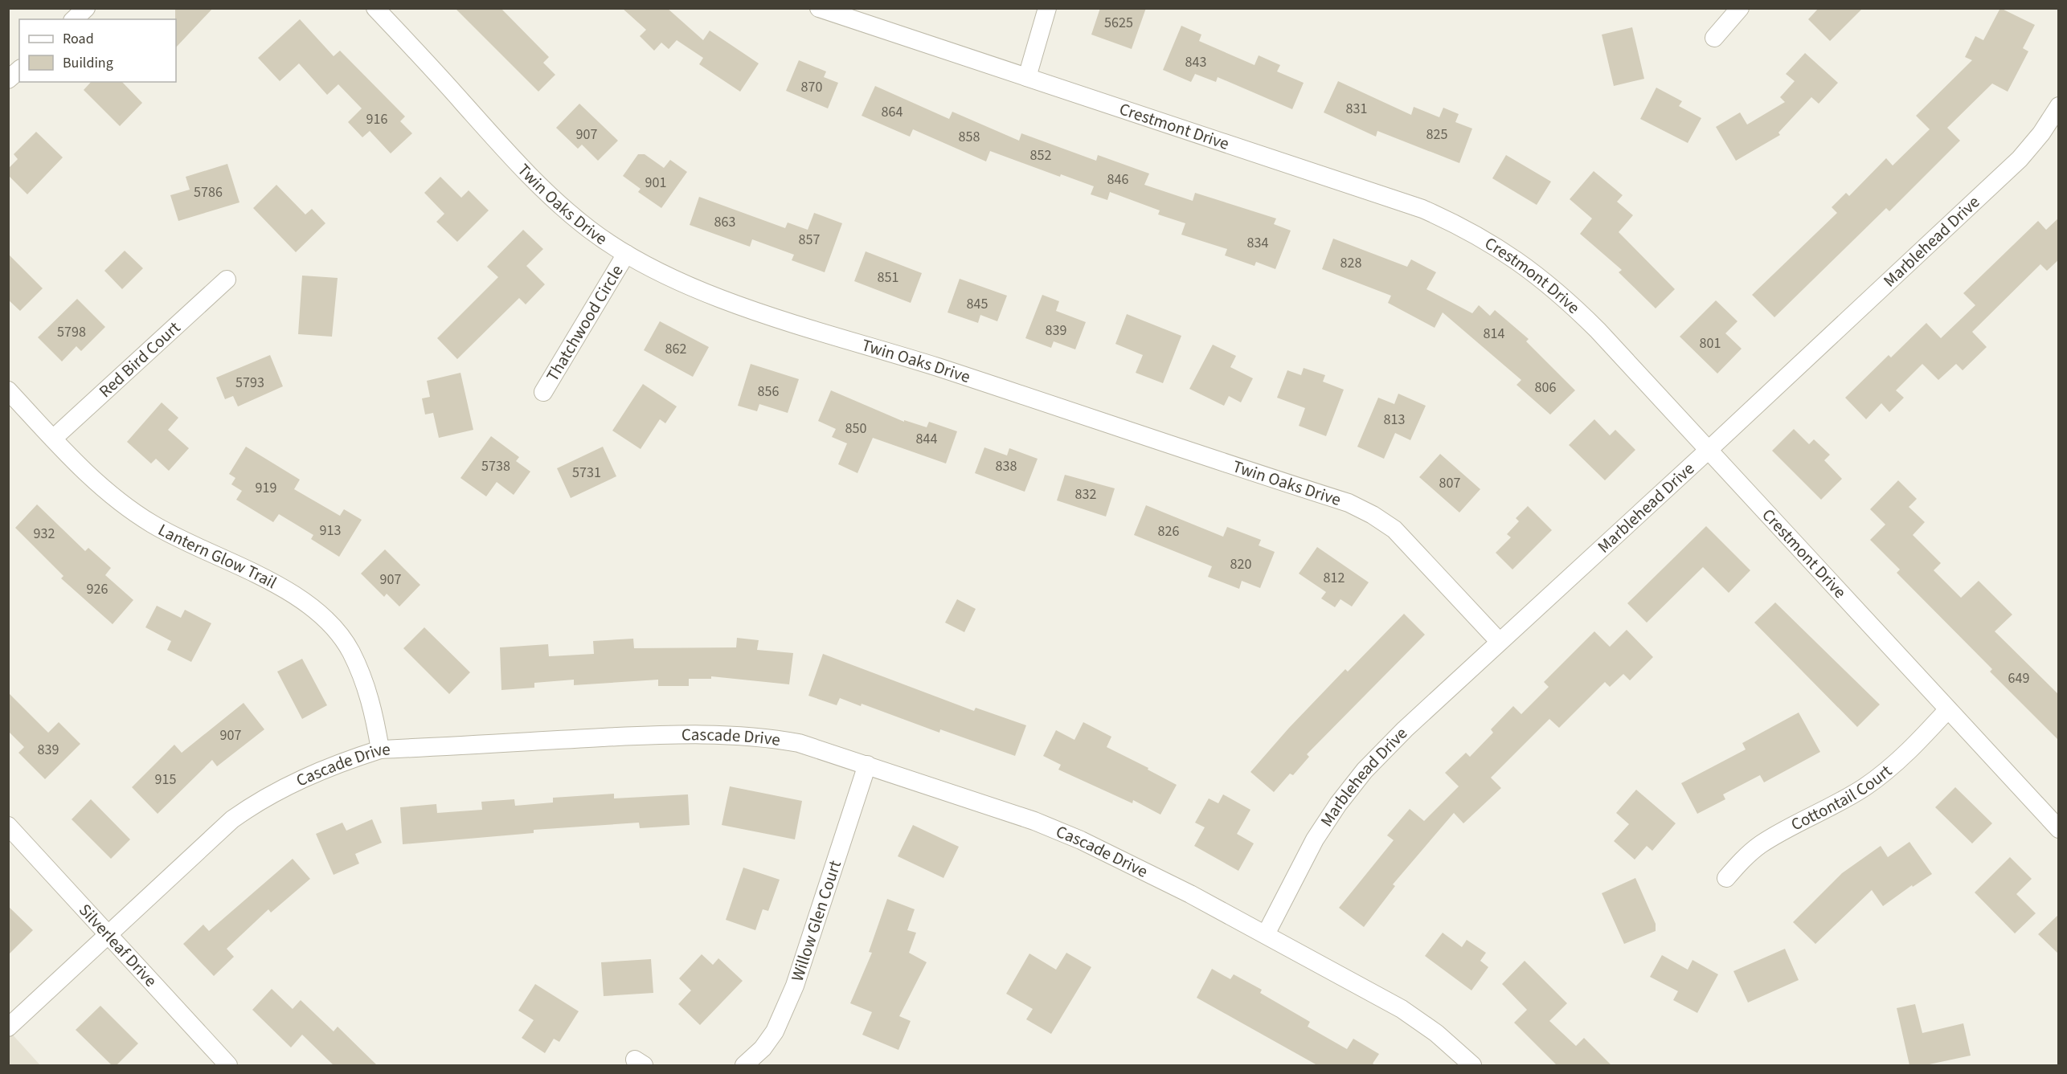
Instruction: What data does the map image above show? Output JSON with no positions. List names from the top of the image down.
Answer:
{
  "streets": {
    "street": [
      "Crestmont Drive",
      "Twin Oaks Drive",
      "Marblehead Drive",
      "Thatchwood Circle",
      "Red Bird Court",
      "Lantern Glow Trail",
      "Cascade Drive",
      "Cottontail Court",
      "Willow Glen Court",
      "Silverleaf Drive"
    ]
  },
  "crossings": [
    ["Crestmont Drive", "Marblehead Drive"],
    ["Crestmont Drive", "Cottontail Court"],
    ["Twin Oaks Drive", "Marblehead Drive"],
    ["Twin Oaks Drive", "Thatchwood Circle"],
    ["Marblehead Drive", "Cascade Drive"],
    ["Red Bird Court", "Lantern Glow Trail"],
    ["Lantern Glow Trail", "Cascade Drive"],
    ["Cascade Drive", "Willow Glen Court"],
    ["Cascade Drive", "Silverleaf Drive"]
  ],
  "house_numbers": [
    "5625",
    "843",
    "870",
    "831",
    "864",
    "916",
    "907",
    "825",
    "858",
    "852",
    "846",
    "901",
    "5786",
    "863",
    "857",
    "834",
    "828",
    "851",
    "845",
    "839",
    "5798",
    "814",
    "801",
    "862",
    "5793",
    "806",
    "856",
    "813",
    "850",
    "844",
    "5738",
    "838",
    "5731",
    "807",
    "919",
    "832",
    "913",
    "826",
    "932",
    "820",
    "812",
    "907",
    "926",
    "649",
    "907",
    "839",
    "915"
  ],
  "legend": ["Road", "Building"]
}
